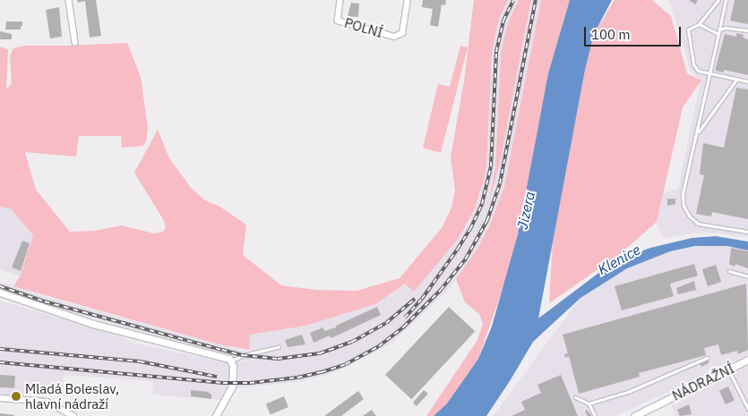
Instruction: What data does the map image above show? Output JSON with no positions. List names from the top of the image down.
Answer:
{
  "streets": {
    "street": ["POLNÍ", "NÁDRAŽNÍ"]
  },
  "water": ["Jizera", "Klenice"],
  "places": ["Mladá Boleslav, hlavní nádraží"],
  "scale_bar": "100 m"
}
